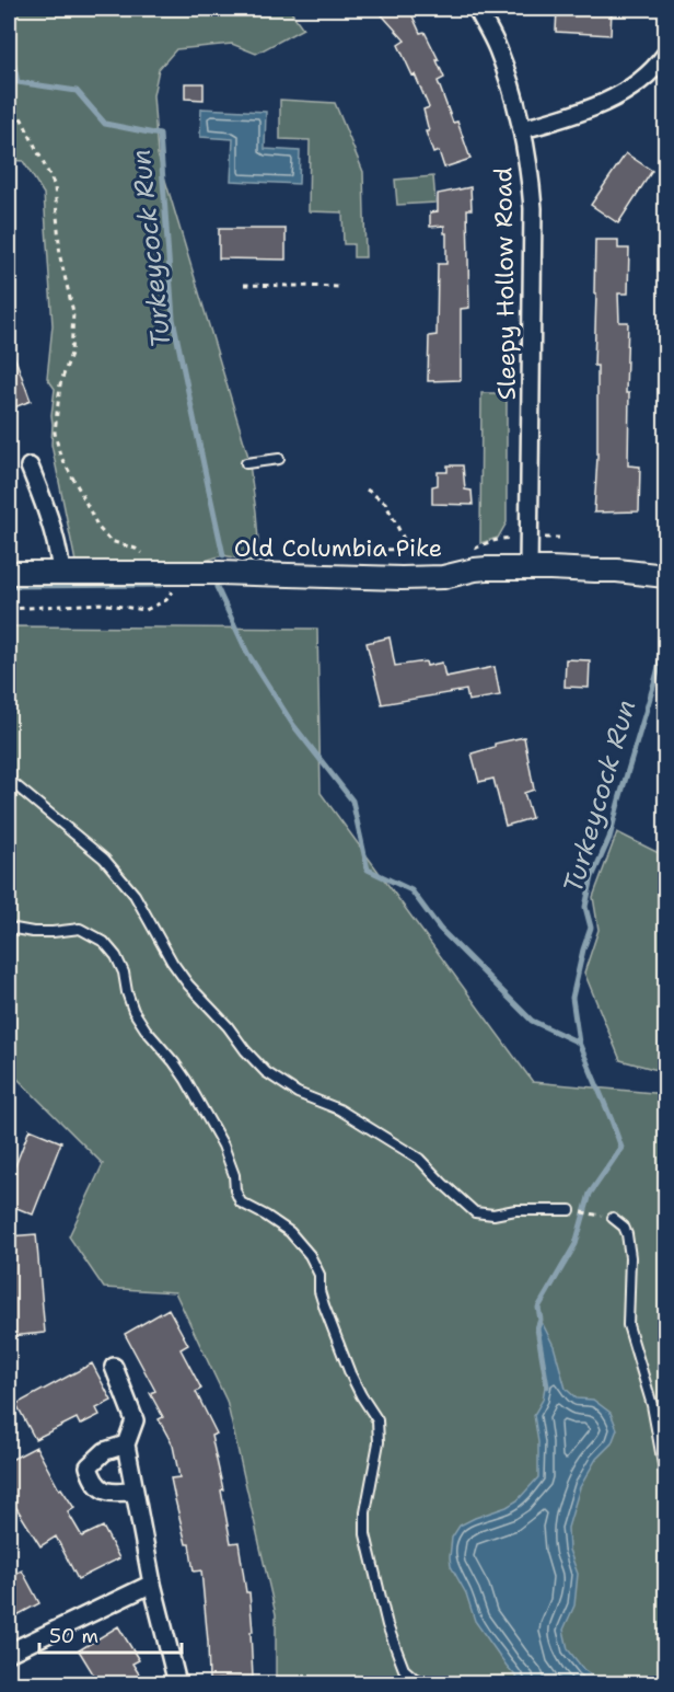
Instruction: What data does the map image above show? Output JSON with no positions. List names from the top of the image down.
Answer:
{
  "streets": {
    "street": ["Sleepy Hollow Road", "Old Columbia Pike"]
  },
  "crossings": [
    ["Sleepy Hollow Road", "Old Columbia Pike"]
  ],
  "water": ["Turkeycock Run"],
  "scale_bar": "50 m"
}
